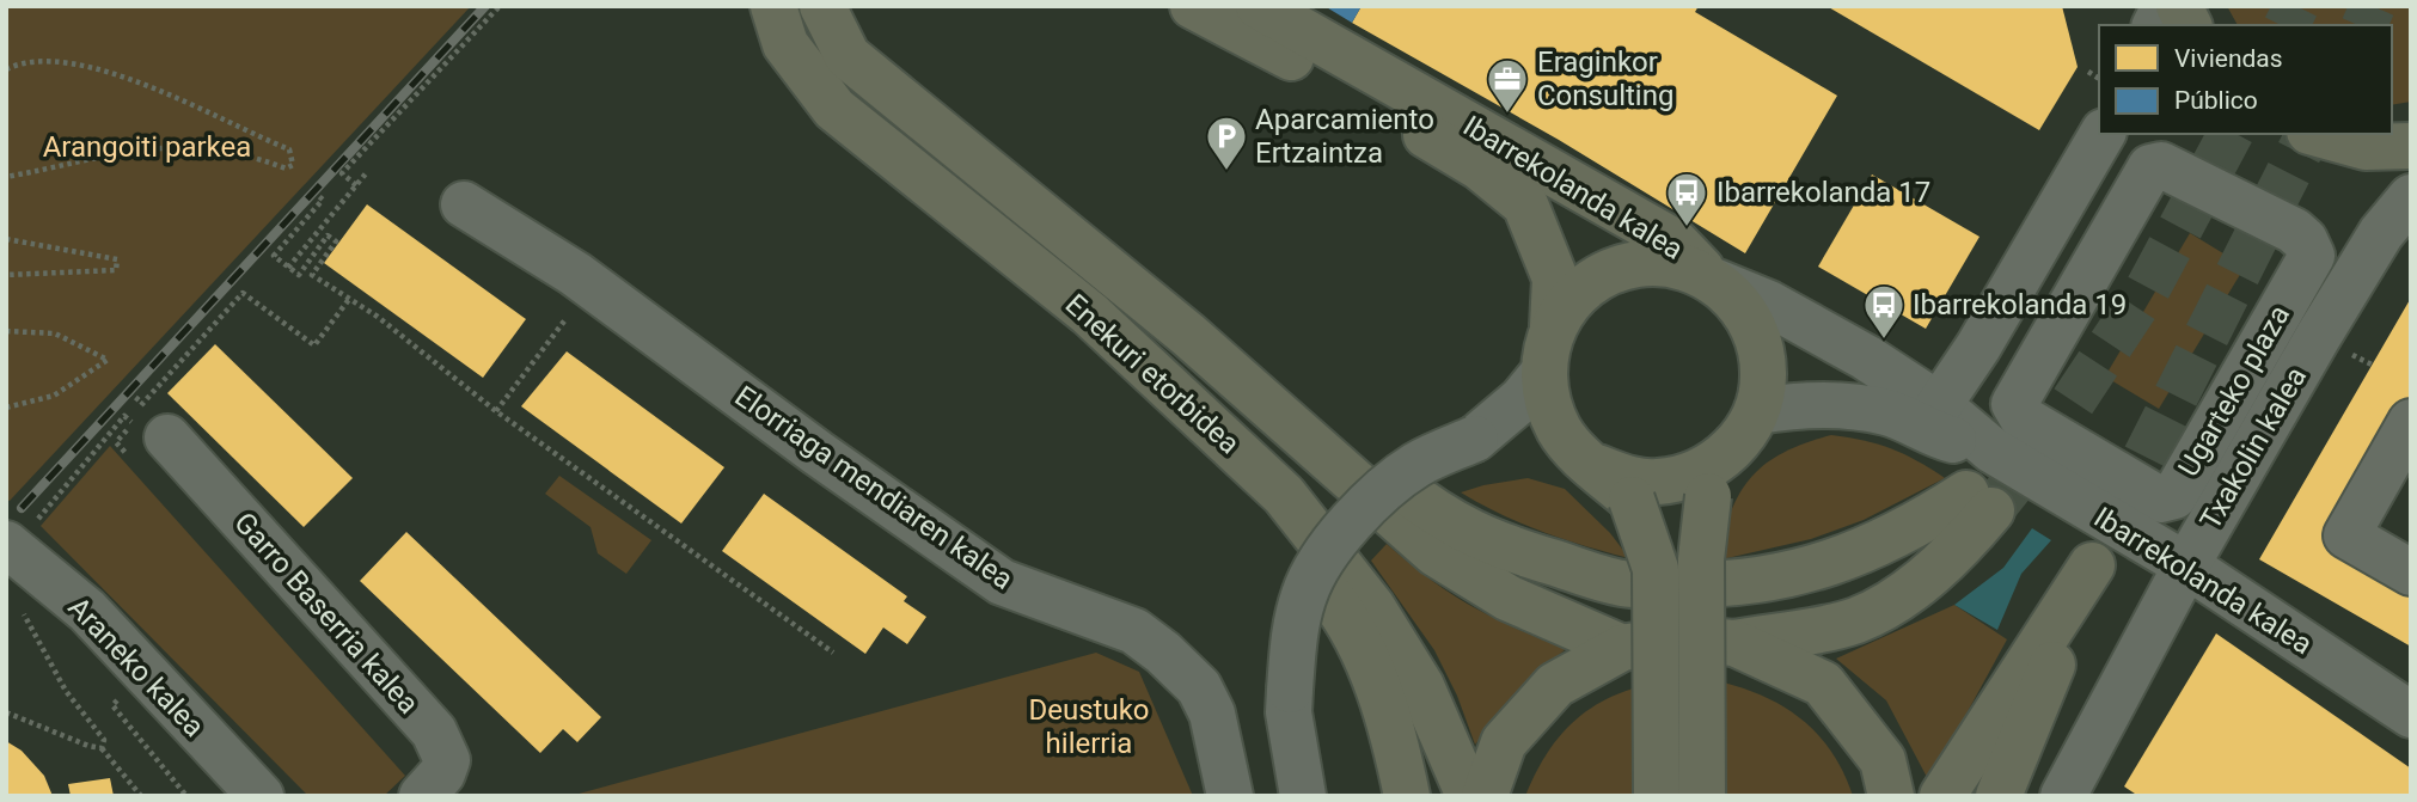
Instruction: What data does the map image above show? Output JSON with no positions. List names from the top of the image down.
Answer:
{
  "streets": {
    "main road": ["Ibarrekolanda kalea", "Enekuri etorbidea"],
    "street": [
      "Ugarteko plaza",
      "Txakolin kalea",
      "Elorriaga mendiaren kalea",
      "Garro Baserria kalea",
      "Araneko kalea"
    ]
  },
  "crossings": [
    ["Ibarrekolanda kalea", "Txakolin kalea"]
  ],
  "parks": ["Arangoiti parkea", "Deustuko hilerria"],
  "places": {
    "office": ["Eraginkor Consulting"],
    "parking": ["Aparcamiento Ertzaintza"],
    "bus stop": ["Ibarrekolanda 17", "Ibarrekolanda 19"]
  },
  "legend": ["Viviendas", "Público"]
}
